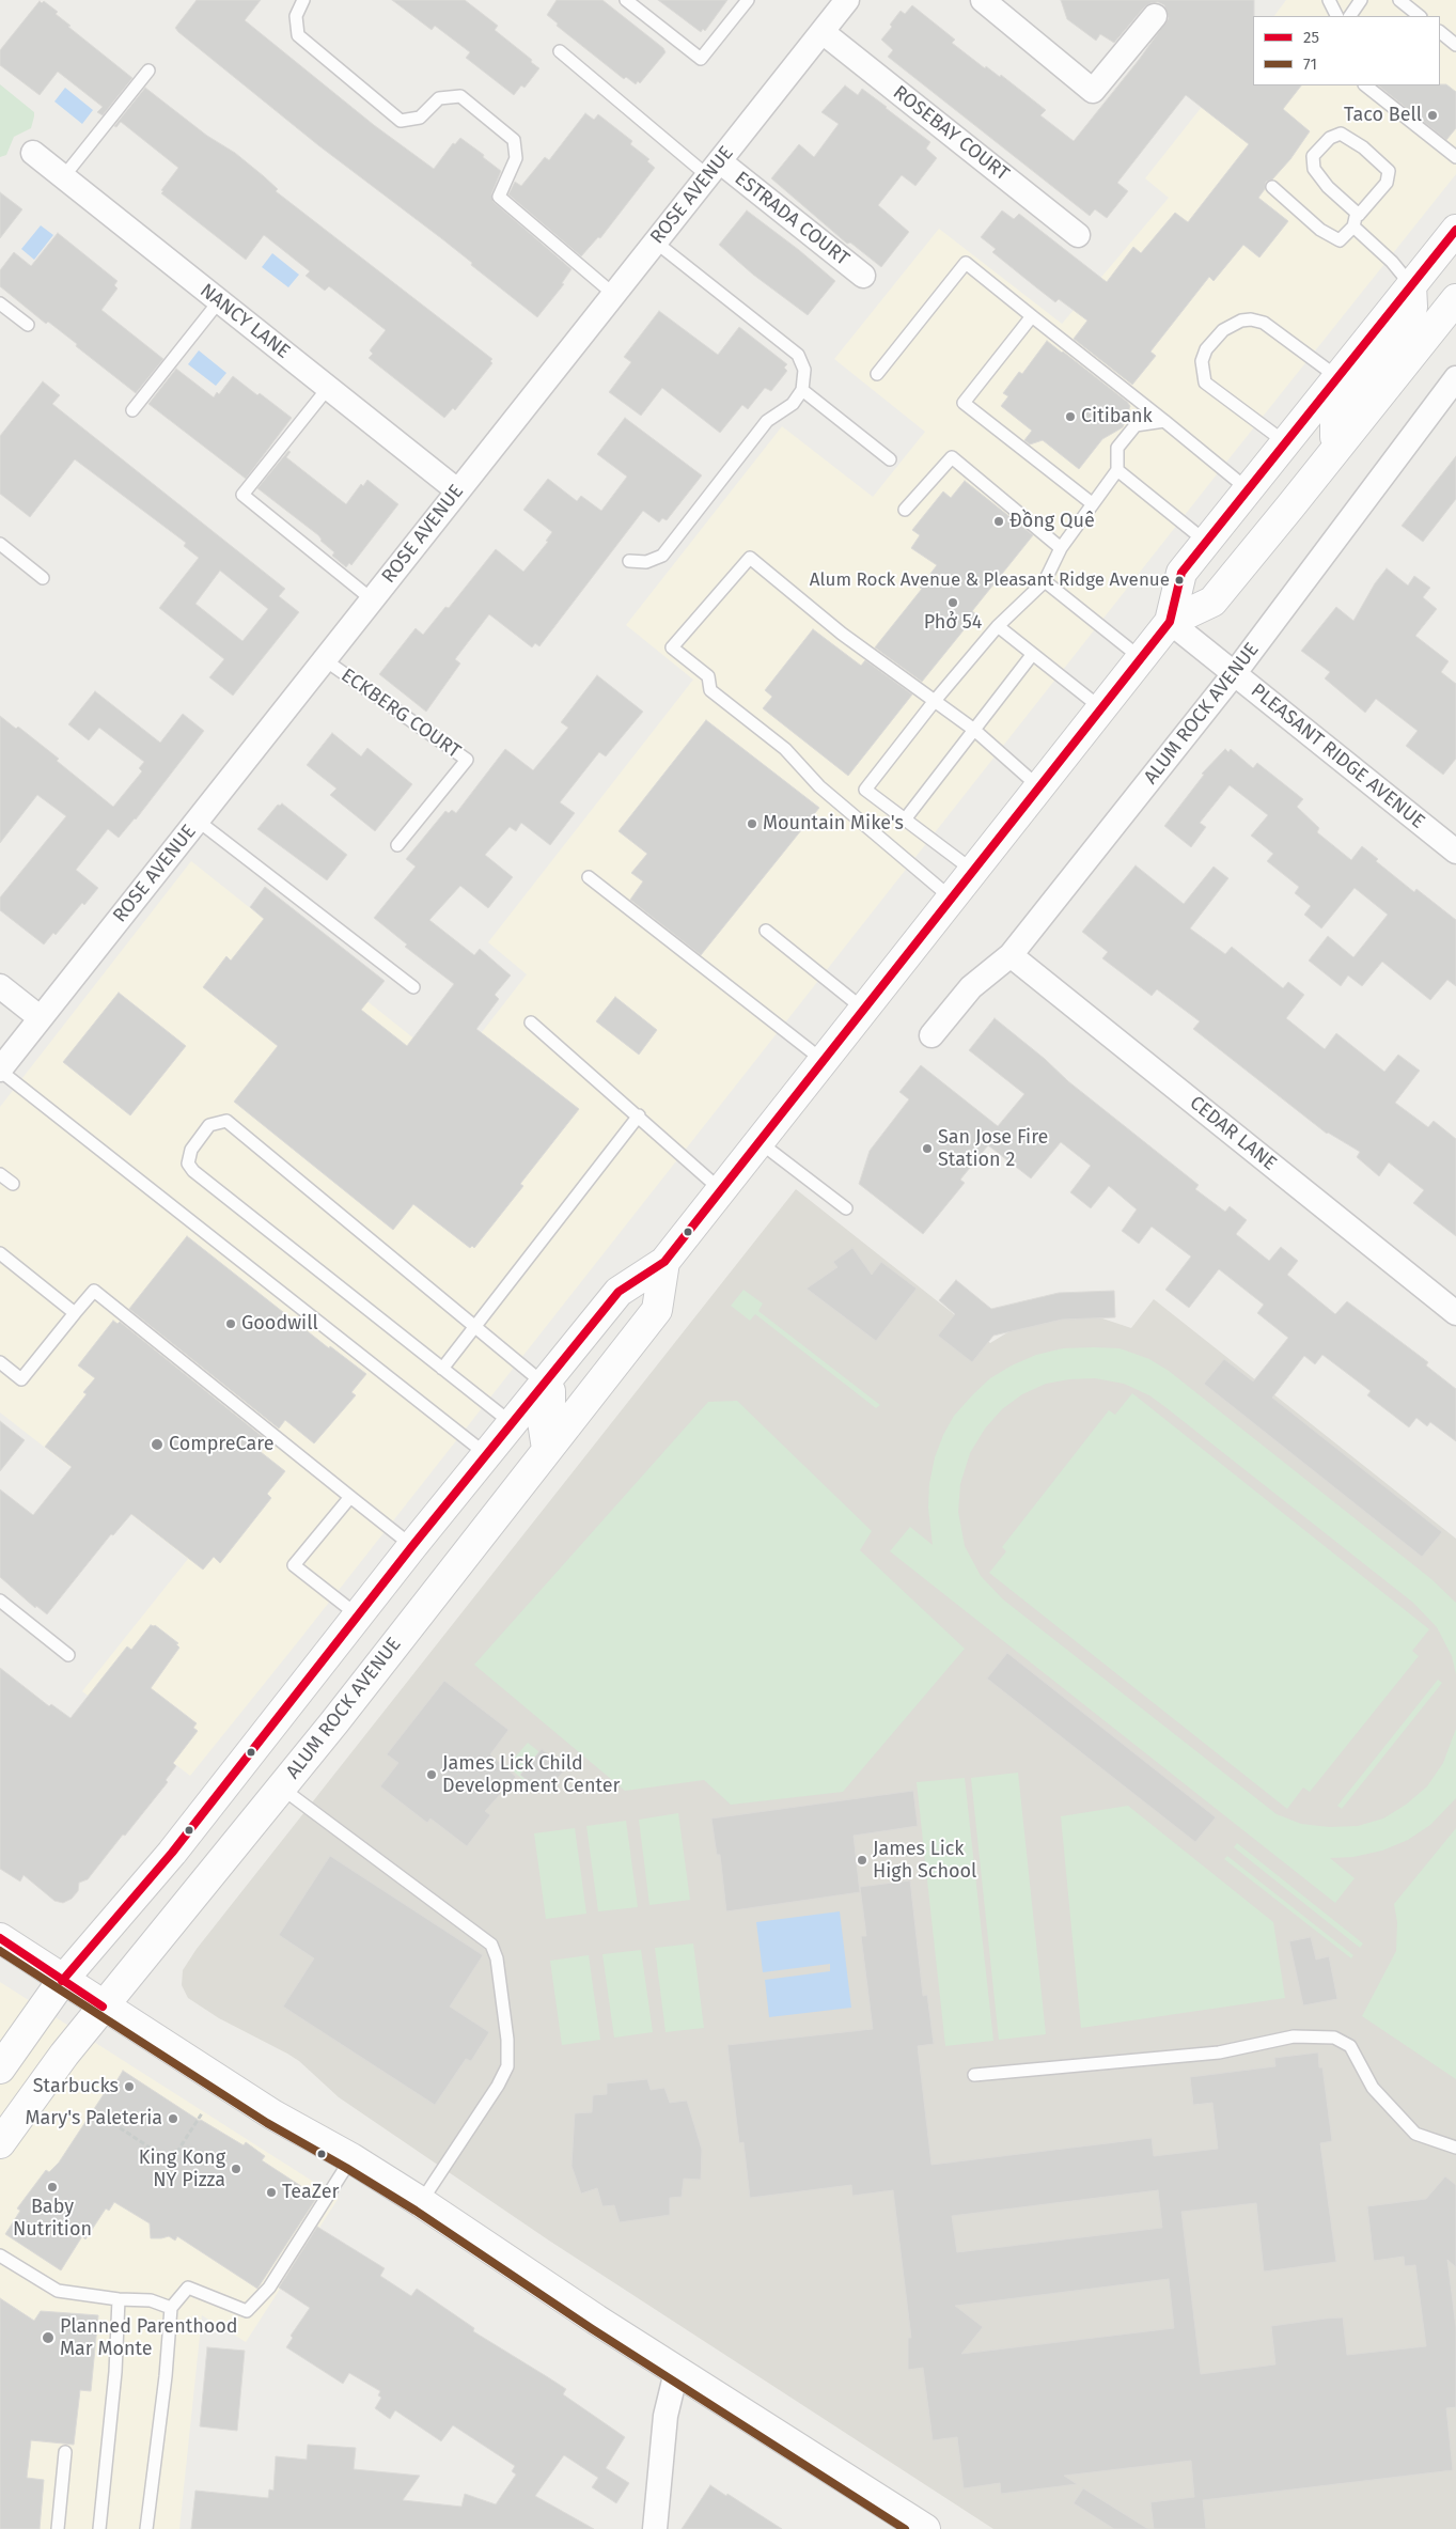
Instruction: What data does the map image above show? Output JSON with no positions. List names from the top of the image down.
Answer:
{
  "streets": {
    "main road": ["ALUM ROCK AVENUE"],
    "street": [
      "ROSEBAY COURT",
      "ROSE AVENUE",
      "ESTRADA COURT",
      "NANCY LANE",
      "PLEASANT RIDGE AVENUE",
      "CEDAR LANE"
    ],
    "lane": ["ECKBERG COURT"]
  },
  "crossings": [
    ["ROSEBAY COURT", "ROSE AVENUE"],
    ["ROSE AVENUE", "ESTRADA COURT"],
    ["ROSE AVENUE", "NANCY LANE"],
    ["ROSE AVENUE", "ECKBERG COURT"],
    ["ALUM ROCK AVENUE", "PLEASANT RIDGE AVENUE"],
    ["ALUM ROCK AVENUE", "CEDAR LANE"]
  ],
  "places": [
    "Taco Bell",
    "Citibank",
    "Đồng Quê",
    "Alum Rock Avenue & Pleasant Ridge Avenue",
    "Phở 54",
    "Mountain Mike's",
    "San Jose Fire Station 2",
    "Goodwill",
    "CompreCare",
    "James Lick Child Development Center",
    "James Lick High School",
    "Starbucks",
    "Mary's Paleteria",
    "King Kong NY Pizza",
    "Baby Nutrition",
    "TeaZer",
    "Planned Parenthood Mar Monte"
  ],
  "lines": ["transit line 25", "transit line 71"],
  "legend": ["25", "71"]
}
